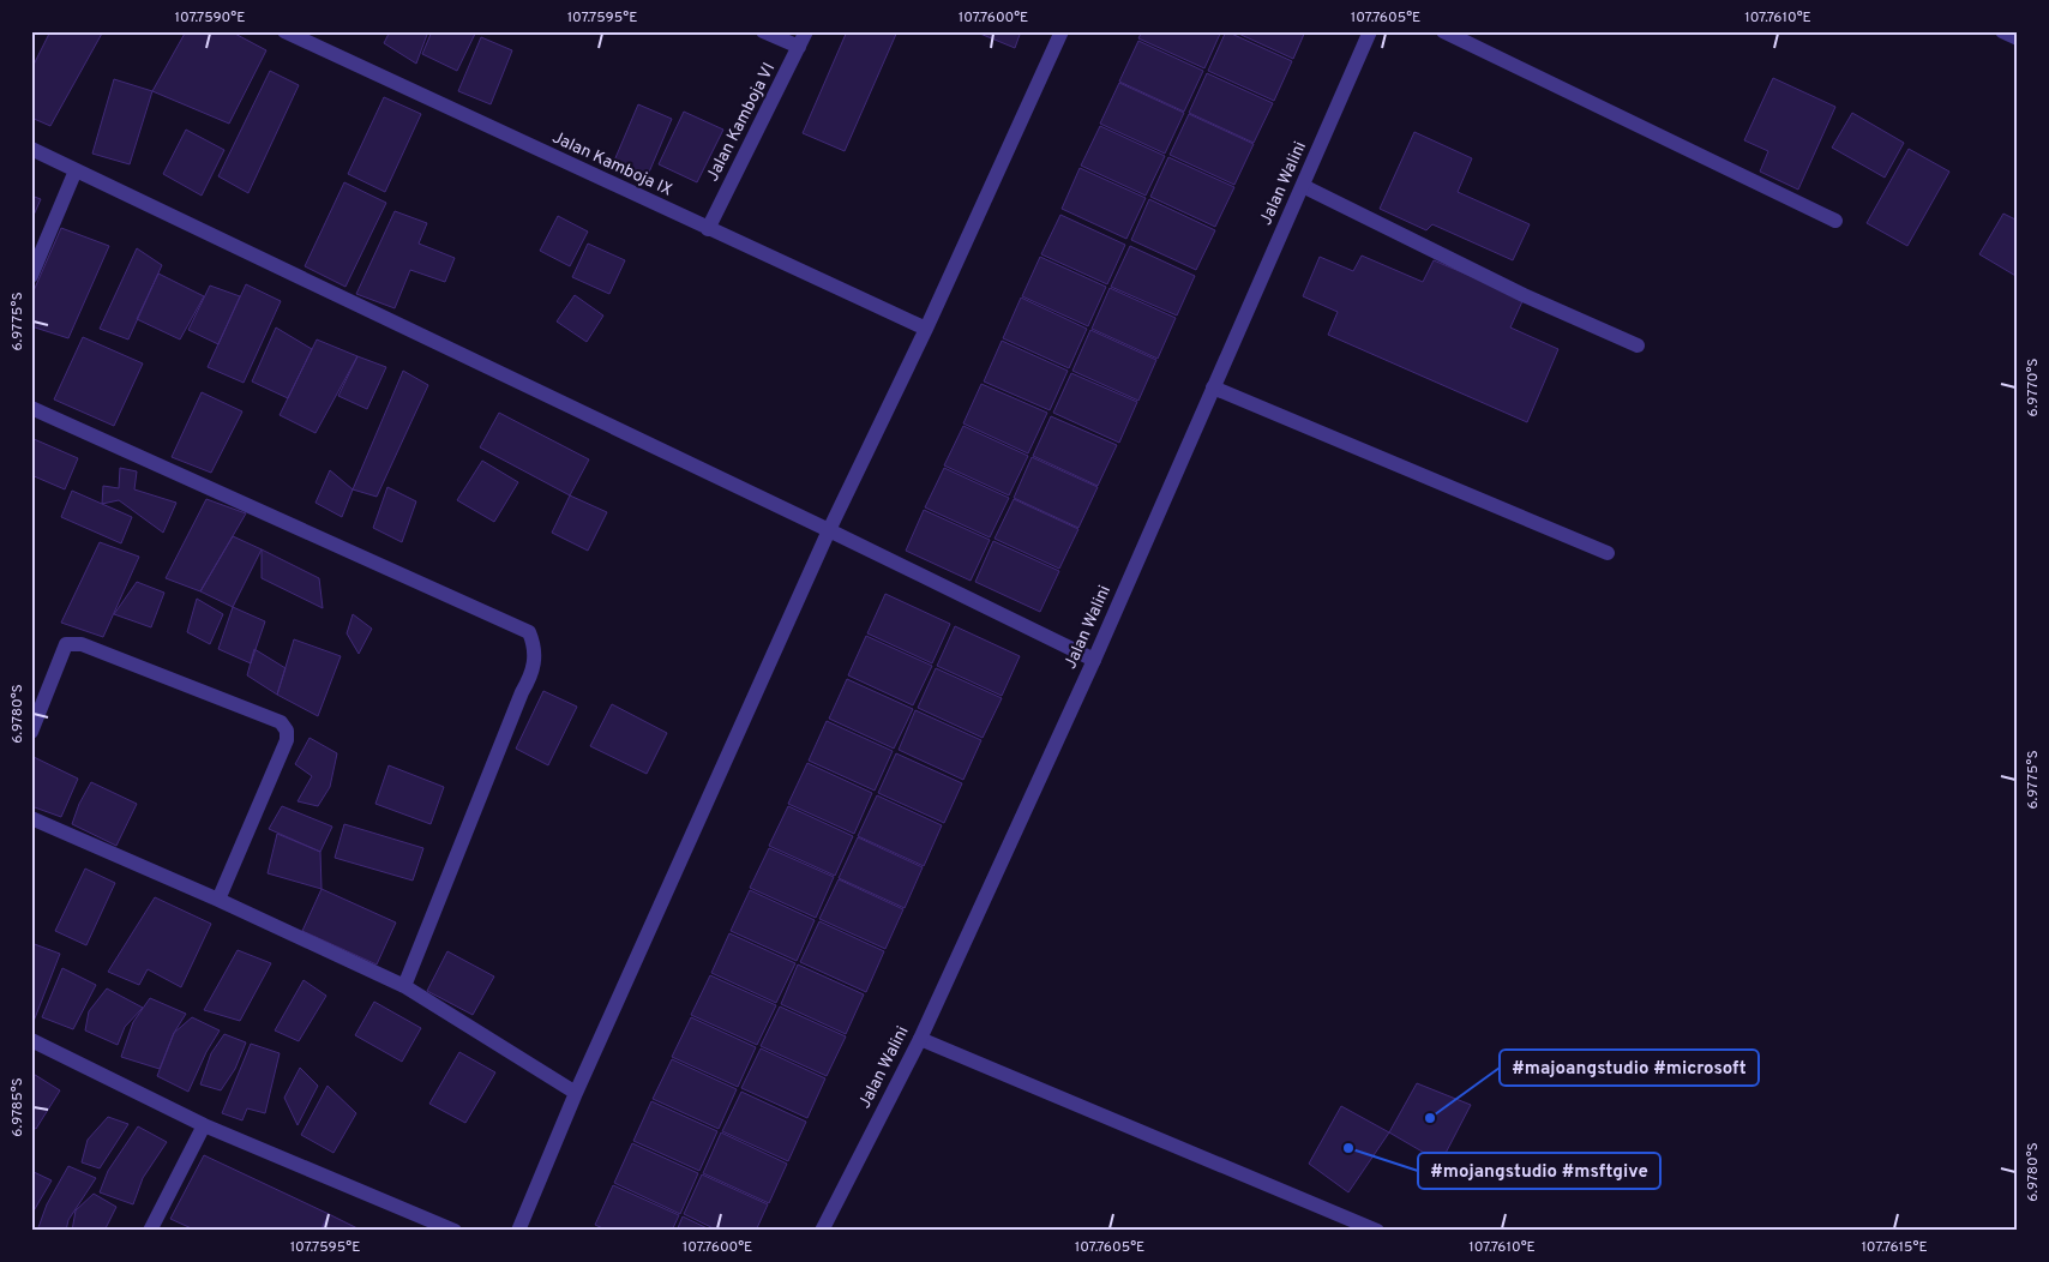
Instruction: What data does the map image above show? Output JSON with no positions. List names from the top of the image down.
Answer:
{
  "streets": {
    "street": ["Jalan Kamboja VI", "Jalan Kamboja IX", "Jalan Walini"]
  },
  "crossings": [
    ["Jalan Kamboja VI", "Jalan Kamboja IX"]
  ],
  "places": ["#majoangstudio #microsoft", "#mojangstudio #msftgive"],
  "coordinates": [
    "107.7590°E",
    "107.7595°E",
    "107.7600°E",
    "107.7605°E",
    "107.7610°E",
    "6.9775°S",
    "6.9770°S",
    "6.9780°S",
    "6.9785°S",
    "107.7615°E"
  ]
}
